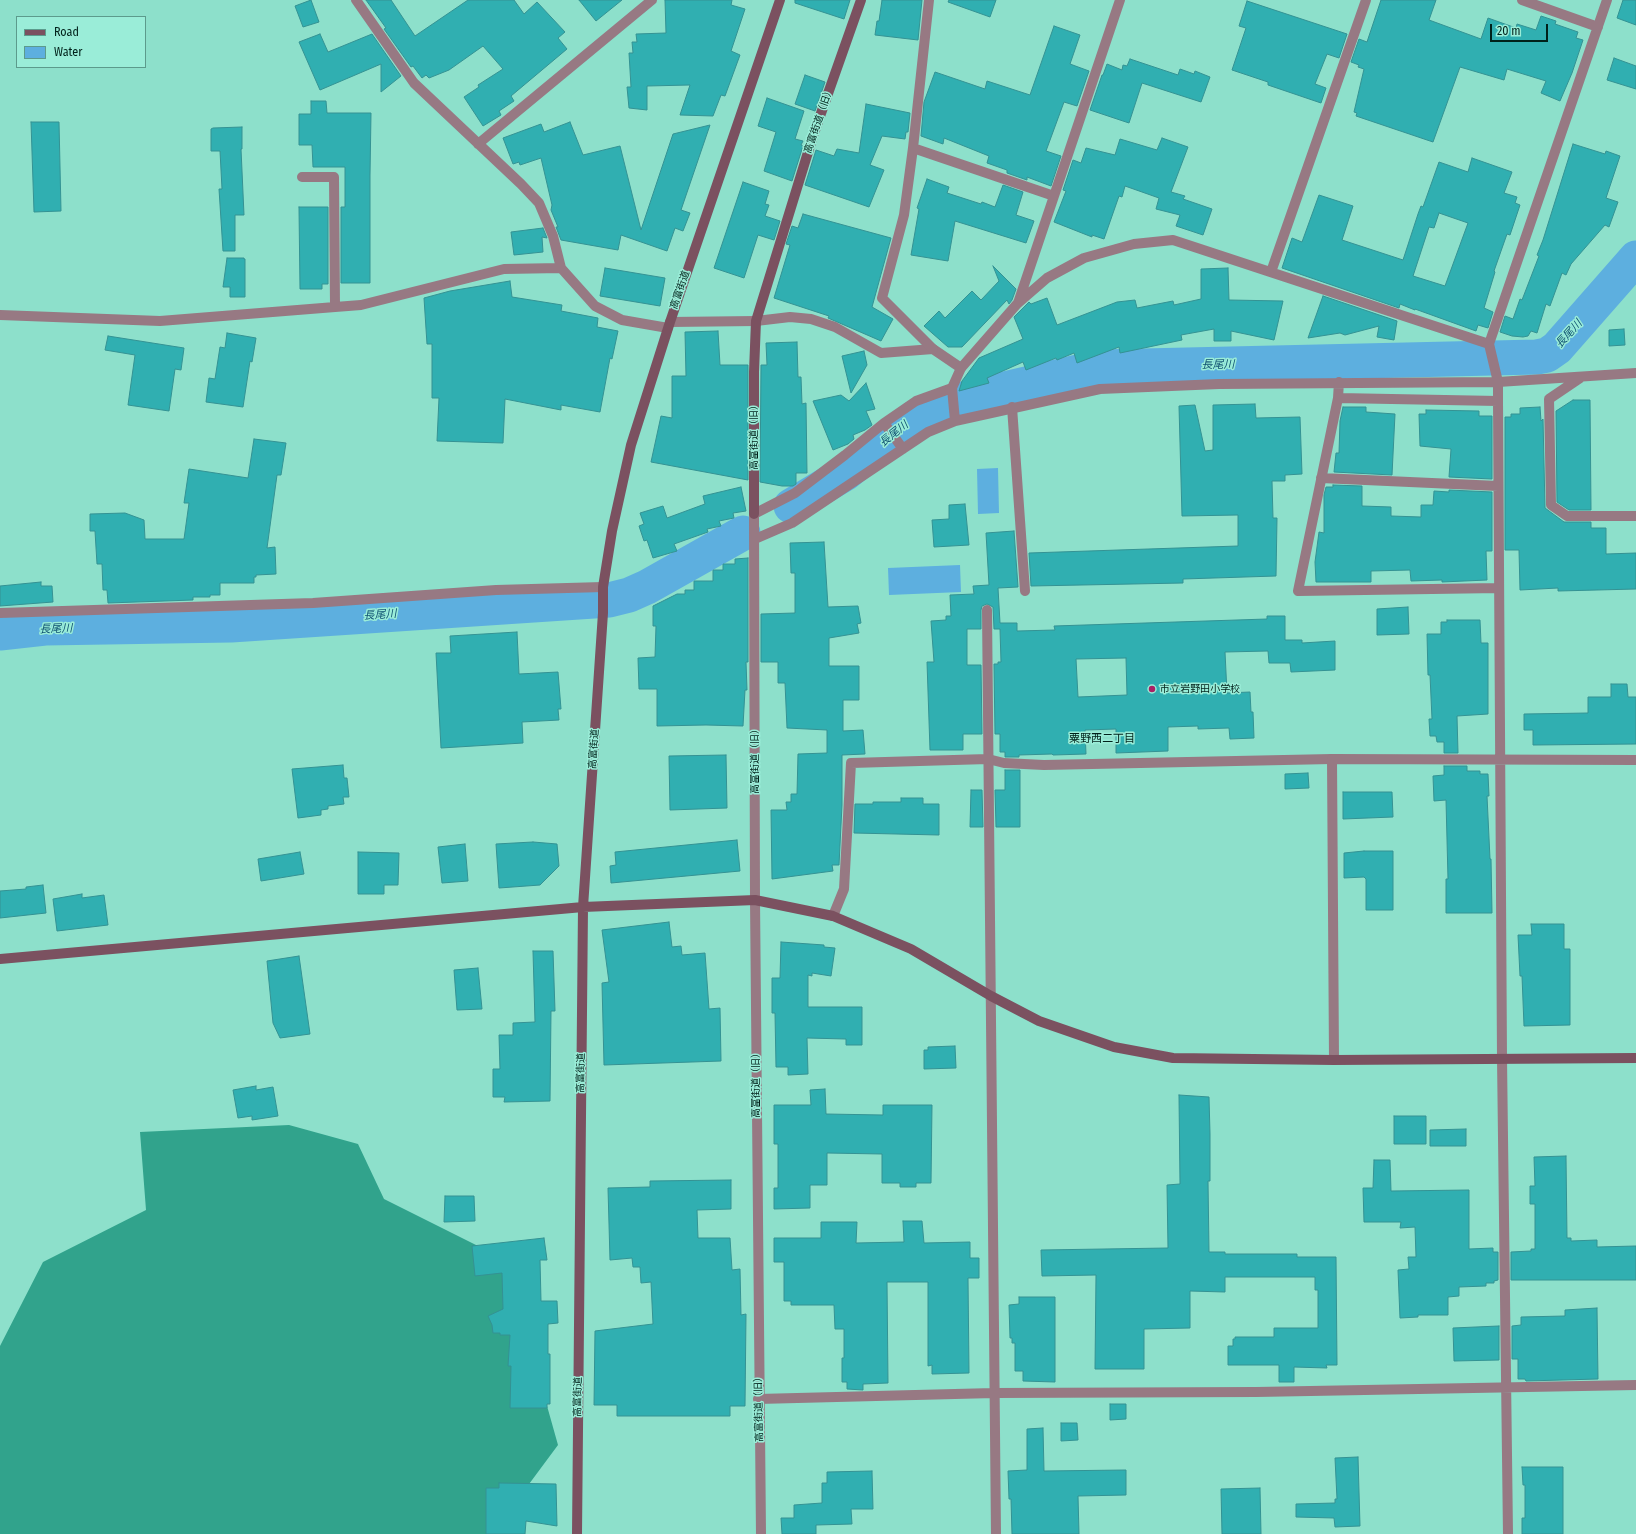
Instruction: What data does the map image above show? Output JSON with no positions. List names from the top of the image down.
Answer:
{
  "streets": {
    "street": ["高富街道（旧）", "高富街道"]
  },
  "districts": ["粟野西二丁目"],
  "water": ["長尾川"],
  "places": ["市立岩野田小学校"],
  "legend": ["Road", "Water"],
  "scale_bar": "20 m"
}
